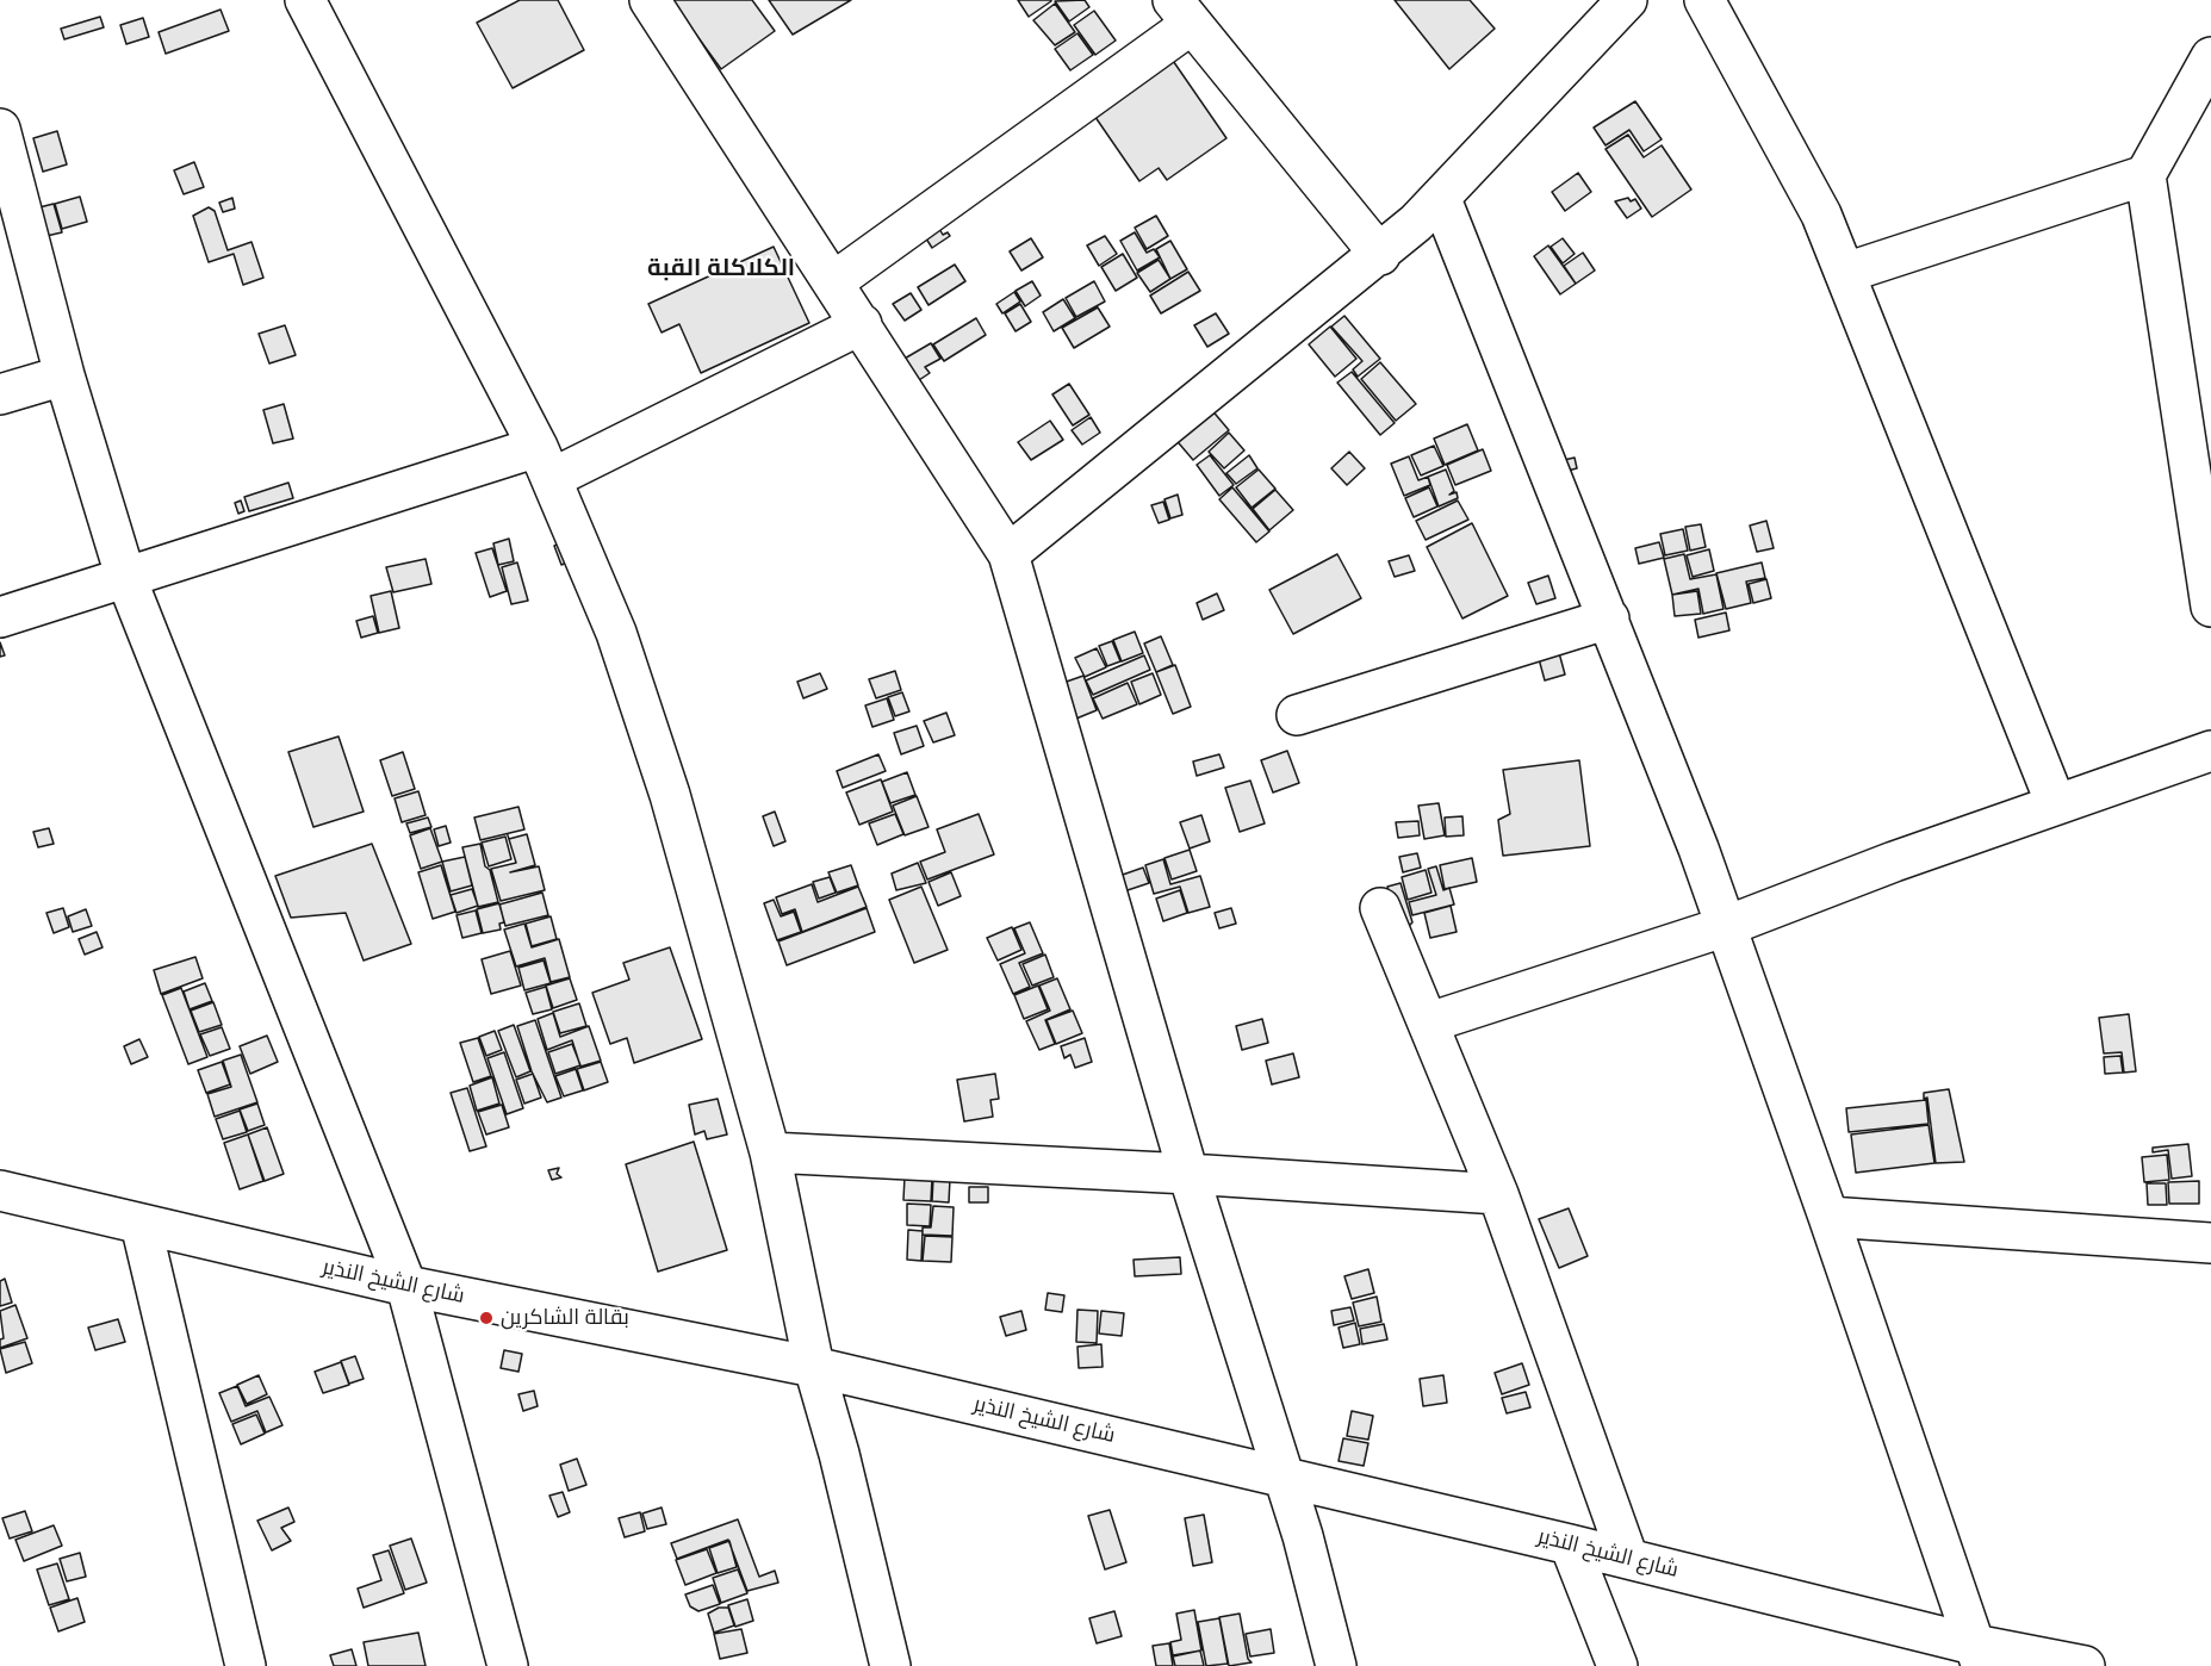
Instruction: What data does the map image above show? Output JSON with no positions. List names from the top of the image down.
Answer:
{
  "streets": {
    "street": ["شارع الشيخ النذير"]
  },
  "districts": ["الكلاكلة القبة"],
  "places": ["بقالة الشاكرين"]
}
